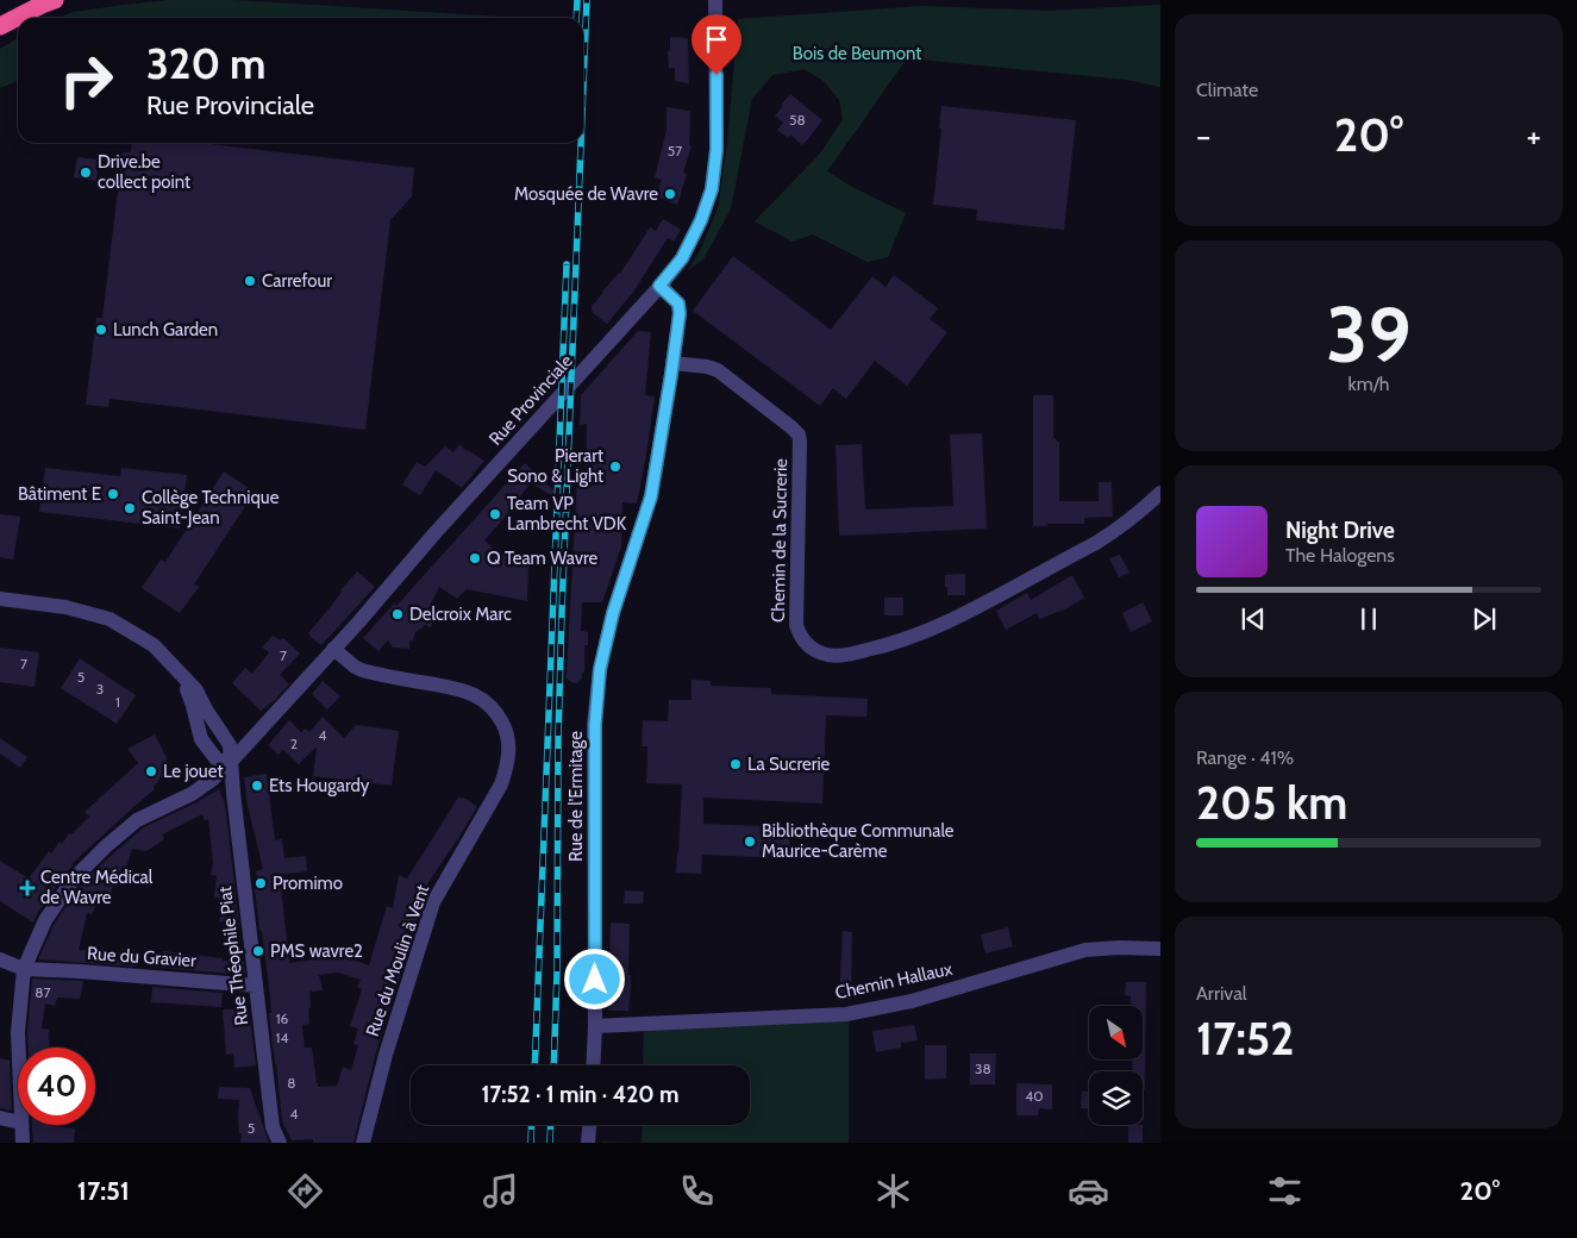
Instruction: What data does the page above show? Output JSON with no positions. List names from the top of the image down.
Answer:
{
  "streets": {
    "street": [
      "Rue Provinciale",
      "Chemin de la Sucrerie",
      "Rue de l'Ermitage",
      "Rue Théophile Piat",
      "Rue du Gravier",
      "Rue du Moulin à Vent",
      "Chemin Hallaux"
    ]
  },
  "crossings": [
    ["Rue Provinciale", "Rue de l'Ermitage"],
    ["Rue Provinciale", "Rue Théophile Piat"],
    ["Rue Provinciale", "Rue du Gravier"],
    ["Rue Provinciale", "Rue du Moulin à Vent"],
    ["Chemin de la Sucrerie", "Rue de l'Ermitage"],
    ["Rue de l'Ermitage", "Chemin Hallaux"],
    ["Rue Théophile Piat", "Rue du Gravier"]
  ],
  "parks": ["Bois de Beumont"],
  "places": {
    "other": [
      "Drive.be collect point",
      "Mosquée de Wavre",
      "Carrefour",
      "Lunch Garden",
      "Pierart Sono & Light",
      "Bâtiment E",
      "Collège Technique Saint-Jean",
      "Team VP Lambrecht VDK",
      "Q Team Wavre",
      "Delcroix Marc",
      "La Sucrerie",
      "Le jouet",
      "Ets Hougardy",
      "Bibliothèque Communale Maurice-Carème",
      "Promimo",
      "PMS wavre2"
    ],
    "health": ["Centre Médical de Wavre"]
  },
  "house_numbers": [
    "58",
    "57",
    "7",
    "7",
    "5",
    "3",
    "1",
    "4",
    "2",
    "87",
    "16",
    "14",
    "38",
    "8",
    "40",
    "4",
    "5"
  ],
  "north": "bottom right",
  "page": {
    "tile": [
      "Climate",
      ["39", "km/h"],
      ["Range · 41%", "205 km"],
      ["Arrival", "17:52"]
    ],
    "turn": ["320 m", "Rue Provinciale"],
    "heat": ["−", "20°", "+"],
    "song": ["Night Drive", "The Halogens"],
    "limit": "40",
    "trip": "17:52 · 1 min · 420 m",
    "tabs": ["17:51", "20°"]
  }
}
